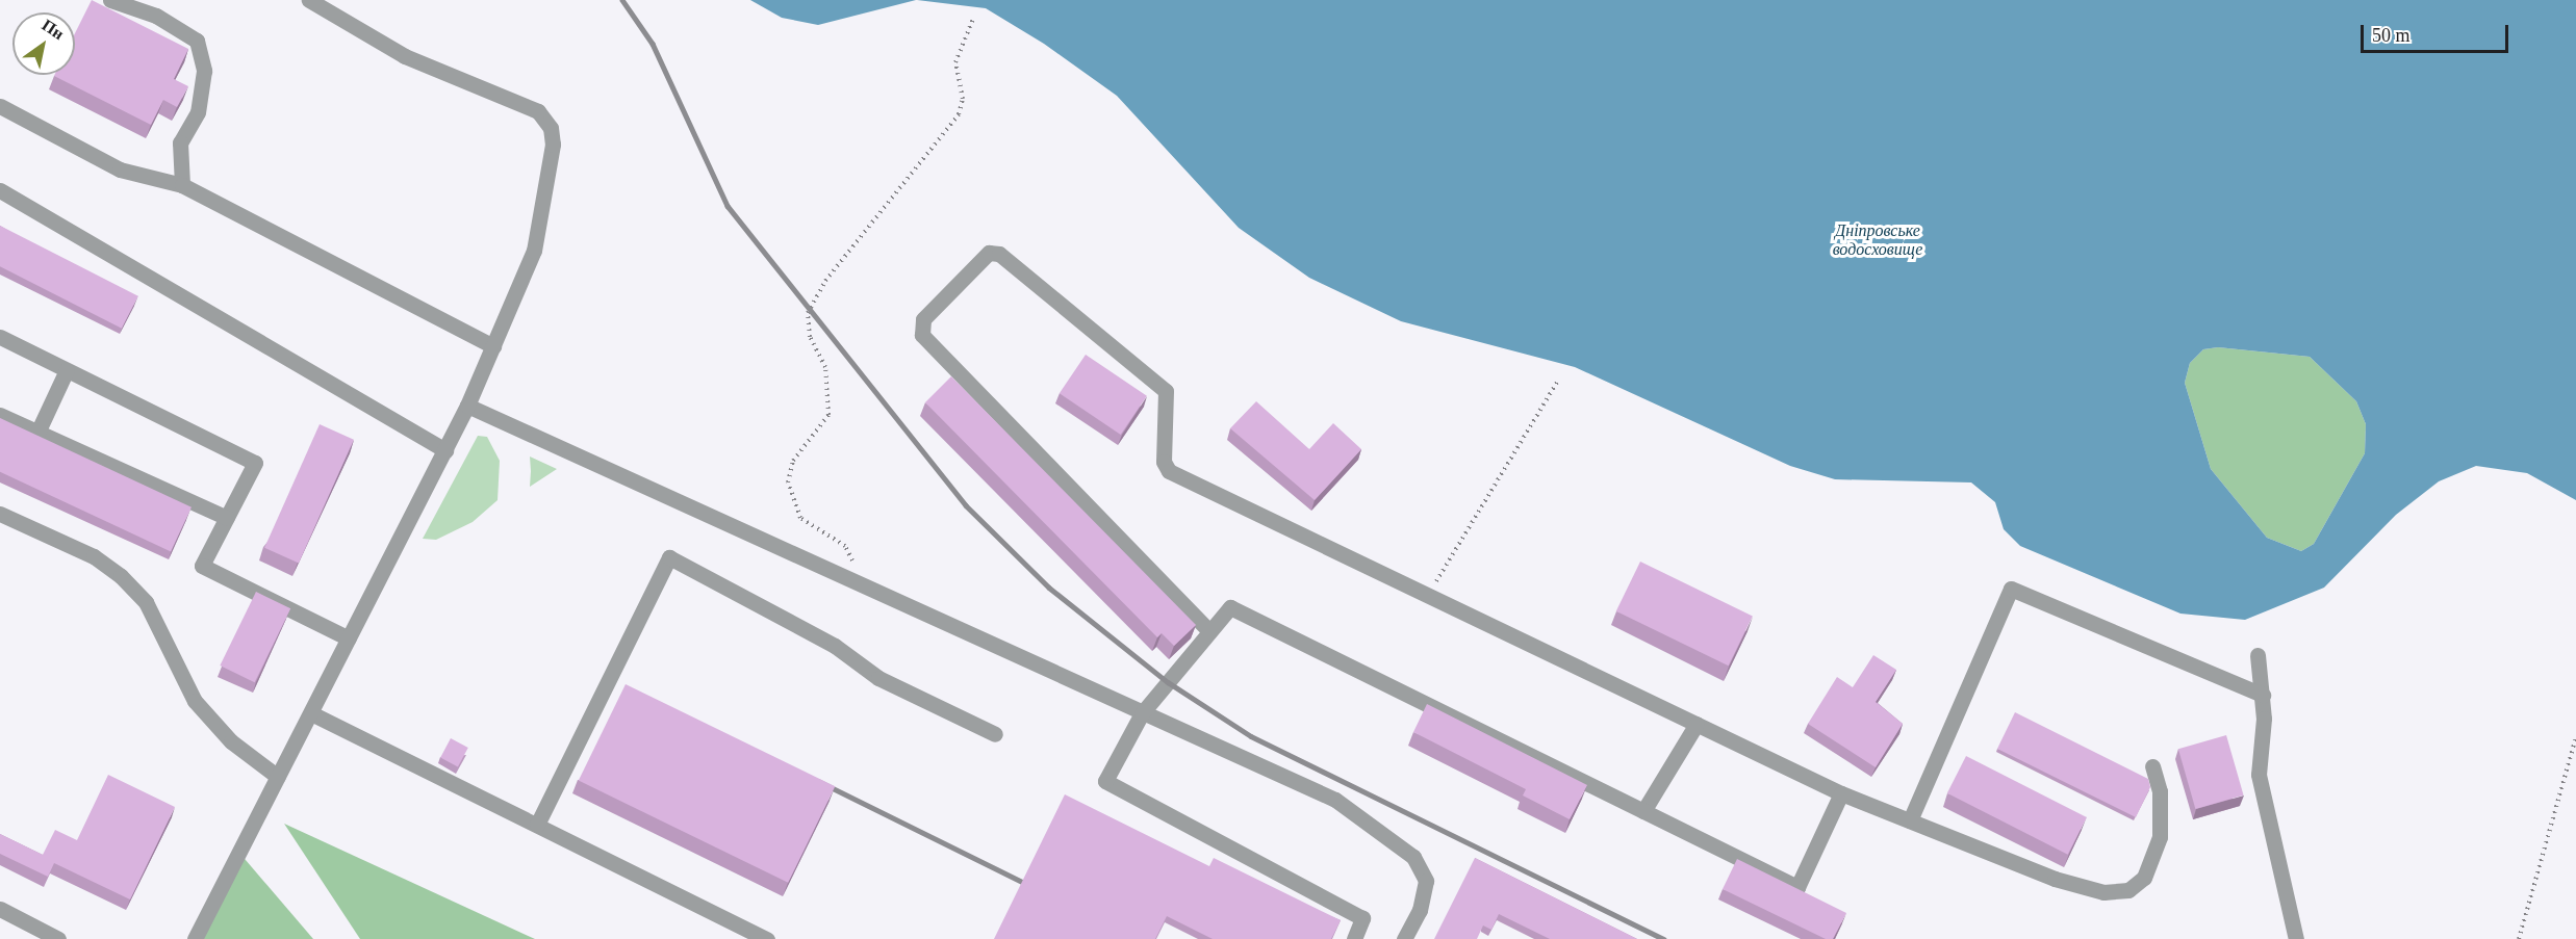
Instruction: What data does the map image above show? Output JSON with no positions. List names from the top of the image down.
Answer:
{
  "water": ["Дніпровське водосховище"],
  "scale_bar": "50 m",
  "north": "top right"
}
